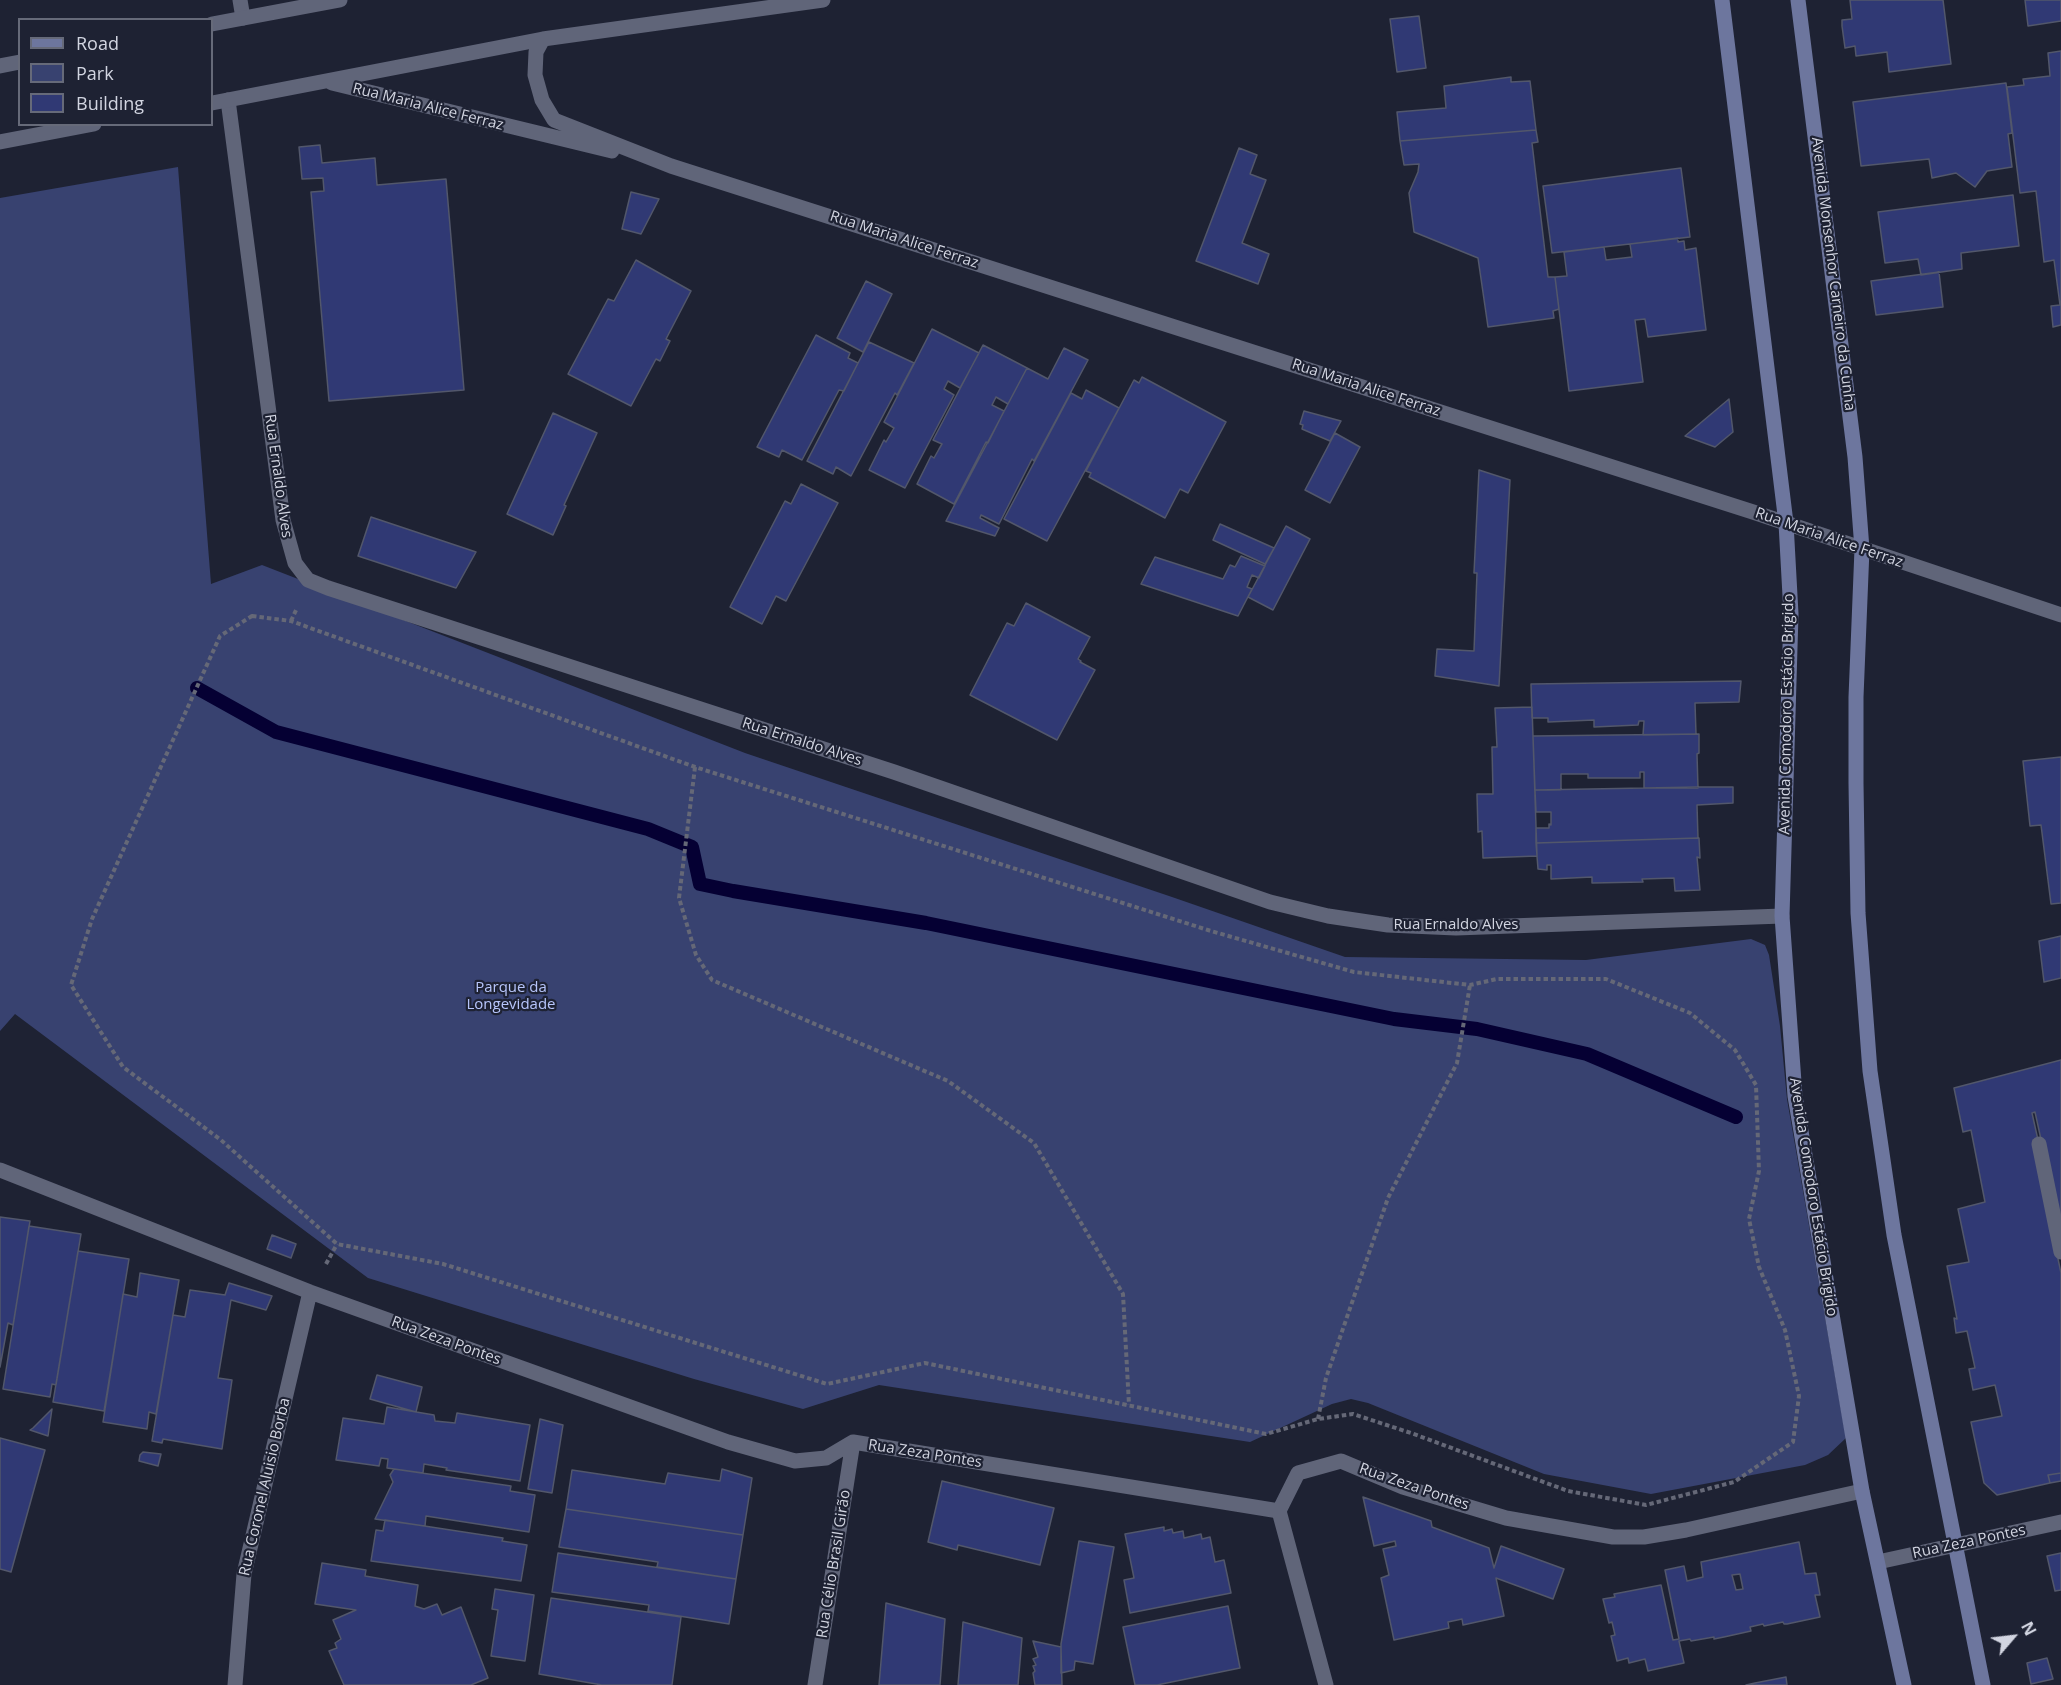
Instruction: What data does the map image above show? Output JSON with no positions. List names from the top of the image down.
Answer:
{
  "streets": {
    "main road": ["Avenida Monsenhor Carneiro da Cunha", "Avenida Comodoro Estácio Brigido"],
    "street": [
      "Rua Maria Alice Ferraz",
      "Rua Ernaldo Alves",
      "Rua Zeza Pontes",
      "Rua Coronel Aluisio Borba",
      "Rua Célio Brasil Girão"
    ]
  },
  "crossings": [
    ["Rua Maria Alice Ferraz", "Avenida Monsenhor Carneiro da Cunha"],
    ["Rua Maria Alice Ferraz", "Avenida Comodoro Estácio Brigido"],
    ["Rua Ernaldo Alves", "Avenida Comodoro Estácio Brigido"],
    ["Avenida Comodoro Estácio Brigido", "Rua Zeza Pontes"],
    ["Rua Zeza Pontes", "Rua Coronel Aluisio Borba"],
    ["Rua Zeza Pontes", "Rua Célio Brasil Girão"]
  ],
  "parks": ["Parque da Longevidade"],
  "legend": ["Road", "Park", "Building"],
  "north": "top right"
}
